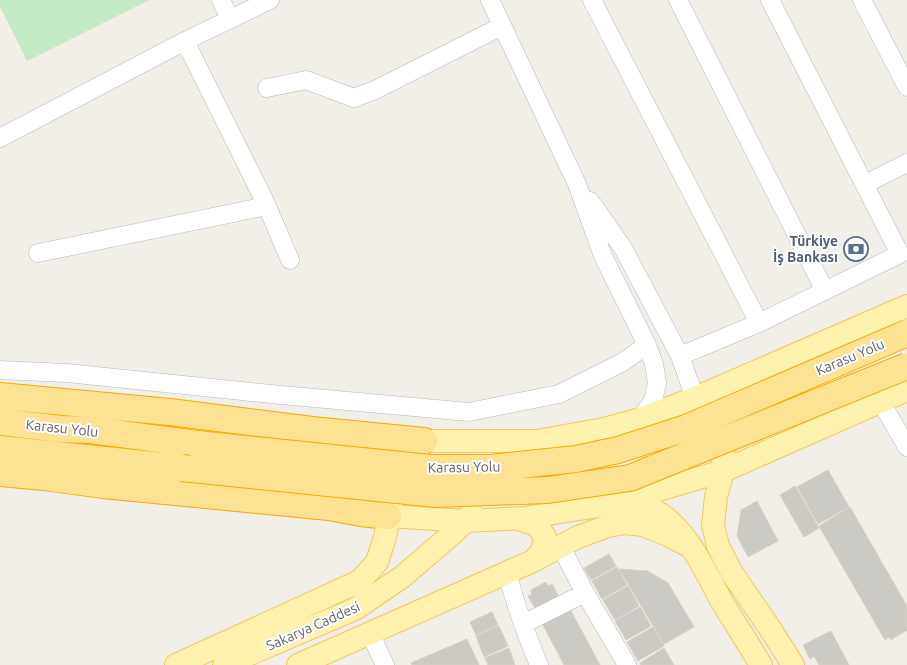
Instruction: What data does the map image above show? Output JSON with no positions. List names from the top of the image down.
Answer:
{
  "streets": {
    "highway": ["Karasu Yolu"],
    "main road": ["Sakarya Caddesi"]
  },
  "places": {
    "bank": ["Türkiye İş Bankası"]
  }
}
